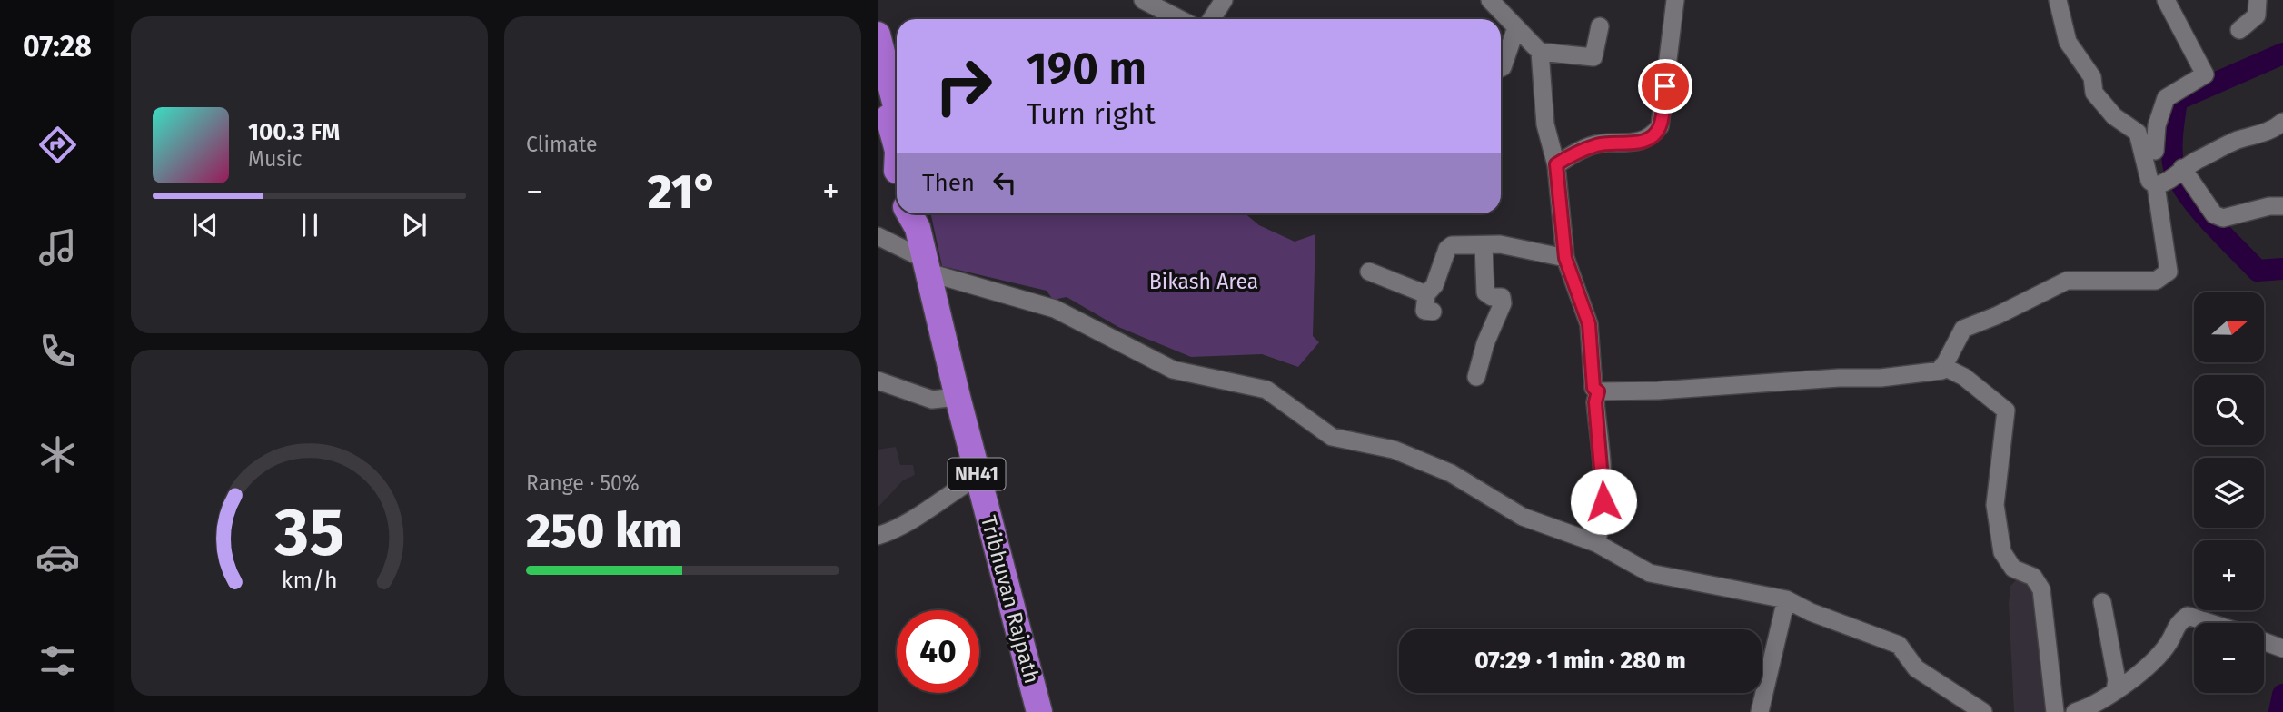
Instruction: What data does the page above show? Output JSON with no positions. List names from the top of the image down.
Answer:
{
  "streets": {
    "highway": ["NH41", "Tribhuvan Rajpath"]
  },
  "parks": ["Bikash Area"],
  "north": "right",
  "page": {
    "tabs": "07:28",
    "tile": [
      "Climate",
      ["Range · 50%", "250 km"]
    ],
    "turn": ["190 m", "Turn right"],
    "song": ["100.3 FM", "Music"],
    "then": "Then",
    "heat": ["−", "21°", "+"],
    "map_buttons": ["+", "−"],
    "limit": "40",
    "trip": "07:29 · 1 min · 280 m",
    "gauge": ["35", "km/h"]
  }
}
